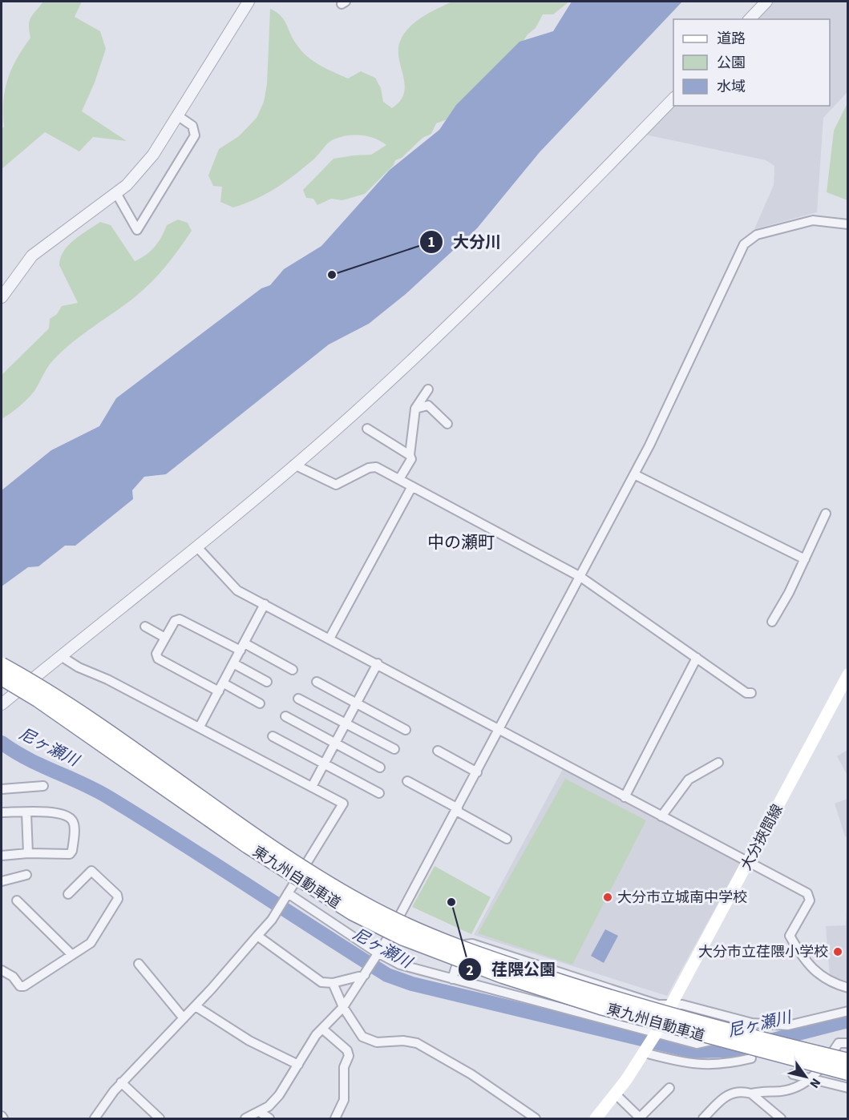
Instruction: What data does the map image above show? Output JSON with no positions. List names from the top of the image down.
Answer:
{
  "streets": {
    "highway": ["東九州自動車道"],
    "main road": ["大分挾間線"]
  },
  "districts": ["中の瀬町"],
  "water": ["尼ヶ瀬川"],
  "places": [
    "大分川",
    "大分市立城南中学校",
    "荏隈公園",
    "大分市立荏隈小学校"
  ],
  "legend": ["道路", "公園", "水域"],
  "north": "bottom right"
}
